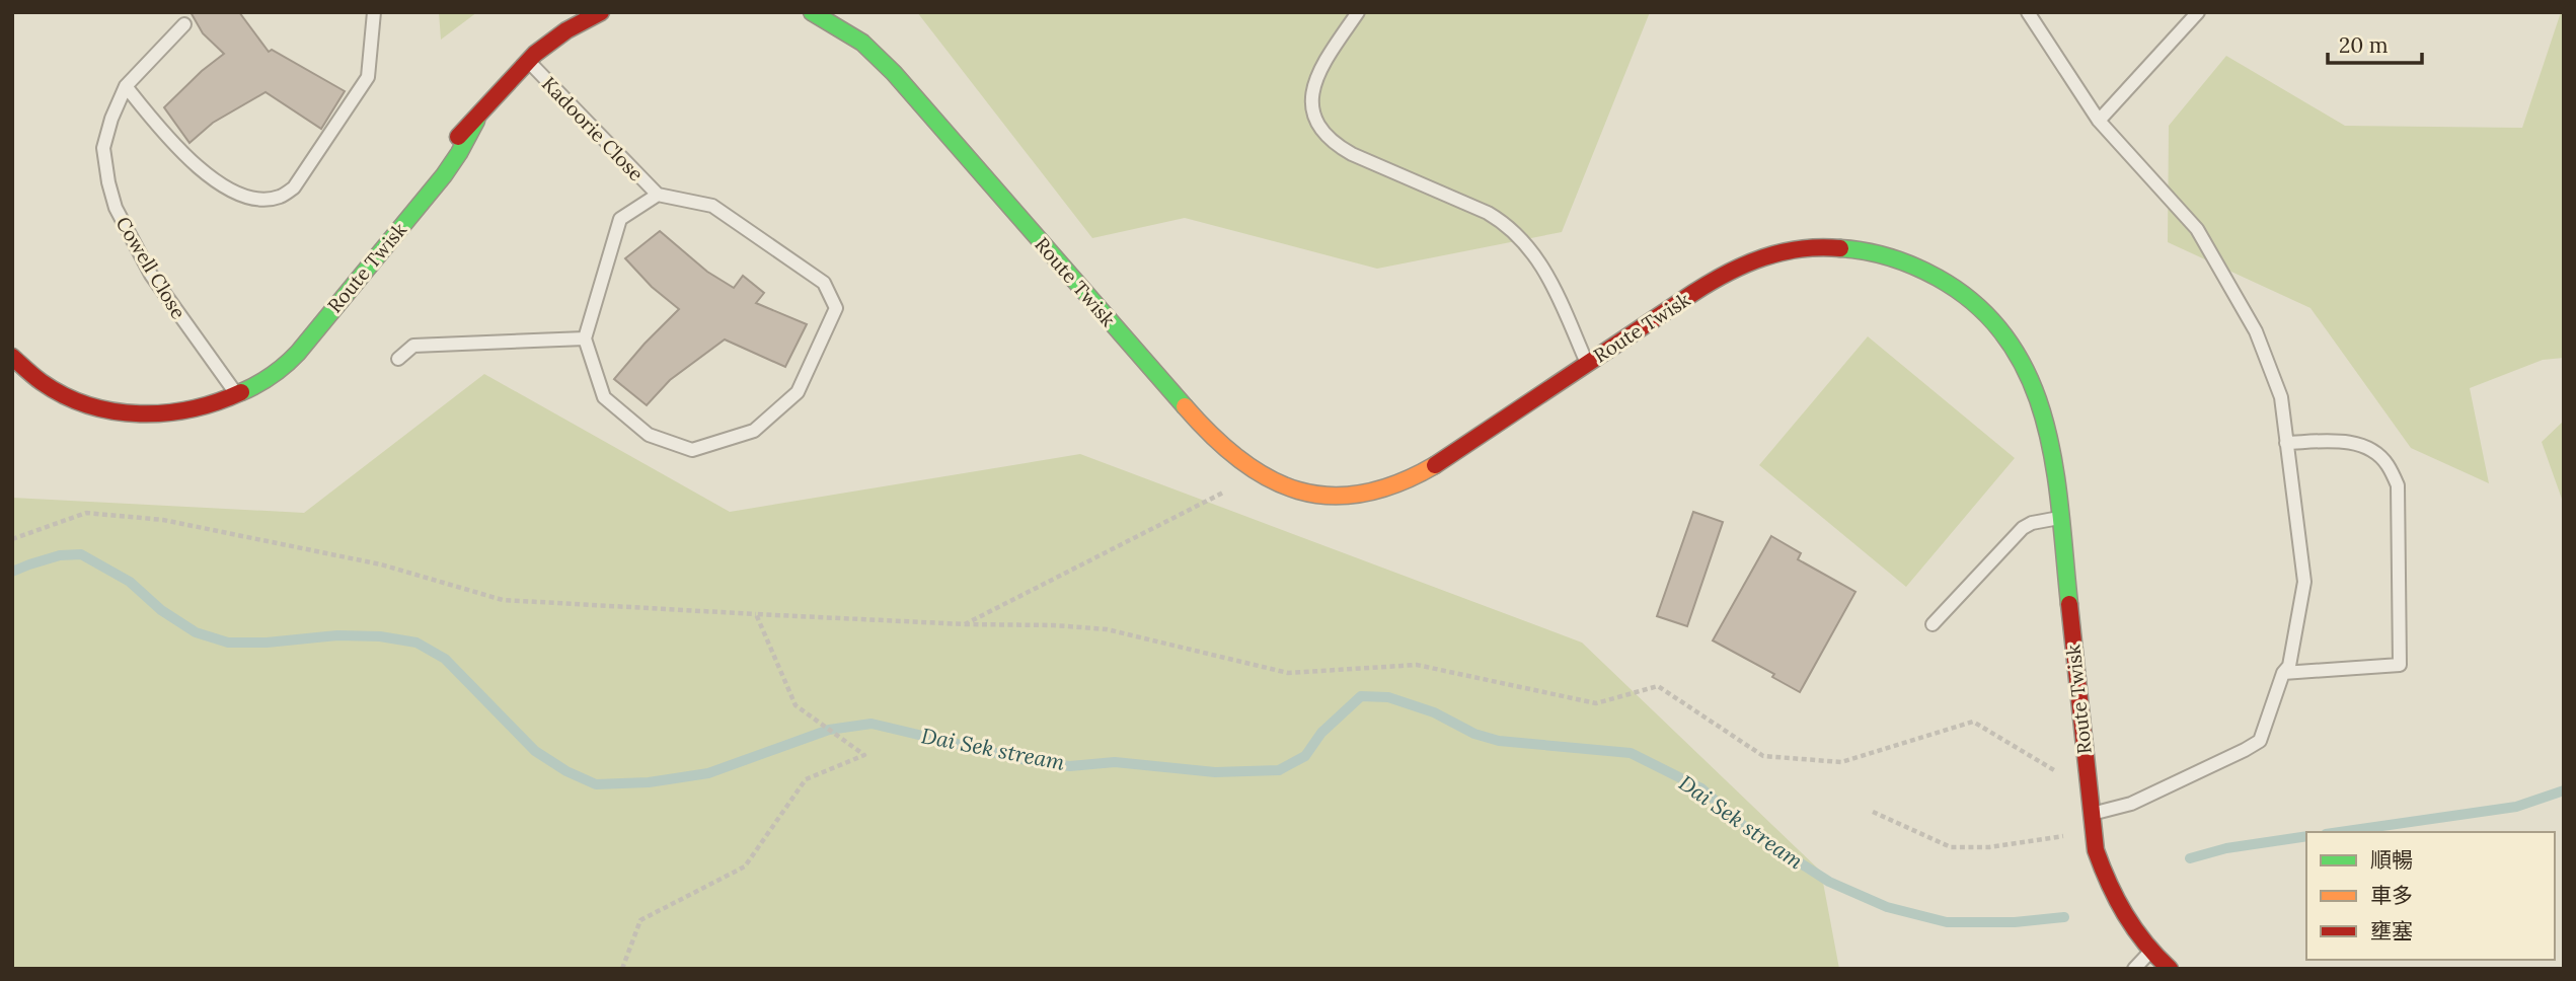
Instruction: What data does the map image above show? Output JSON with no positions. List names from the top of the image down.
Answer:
{
  "streets": {
    "main road": ["Route Twisk"],
    "lane": ["Kadoorie Close", "Cowell Close"]
  },
  "crossings": [
    ["Kadoorie Close", "Route Twisk"],
    ["Cowell Close", "Route Twisk"]
  ],
  "water": ["Dai Sek stream"],
  "legend": ["順暢", "車多", "壅塞"],
  "scale_bar": "20 m"
}
